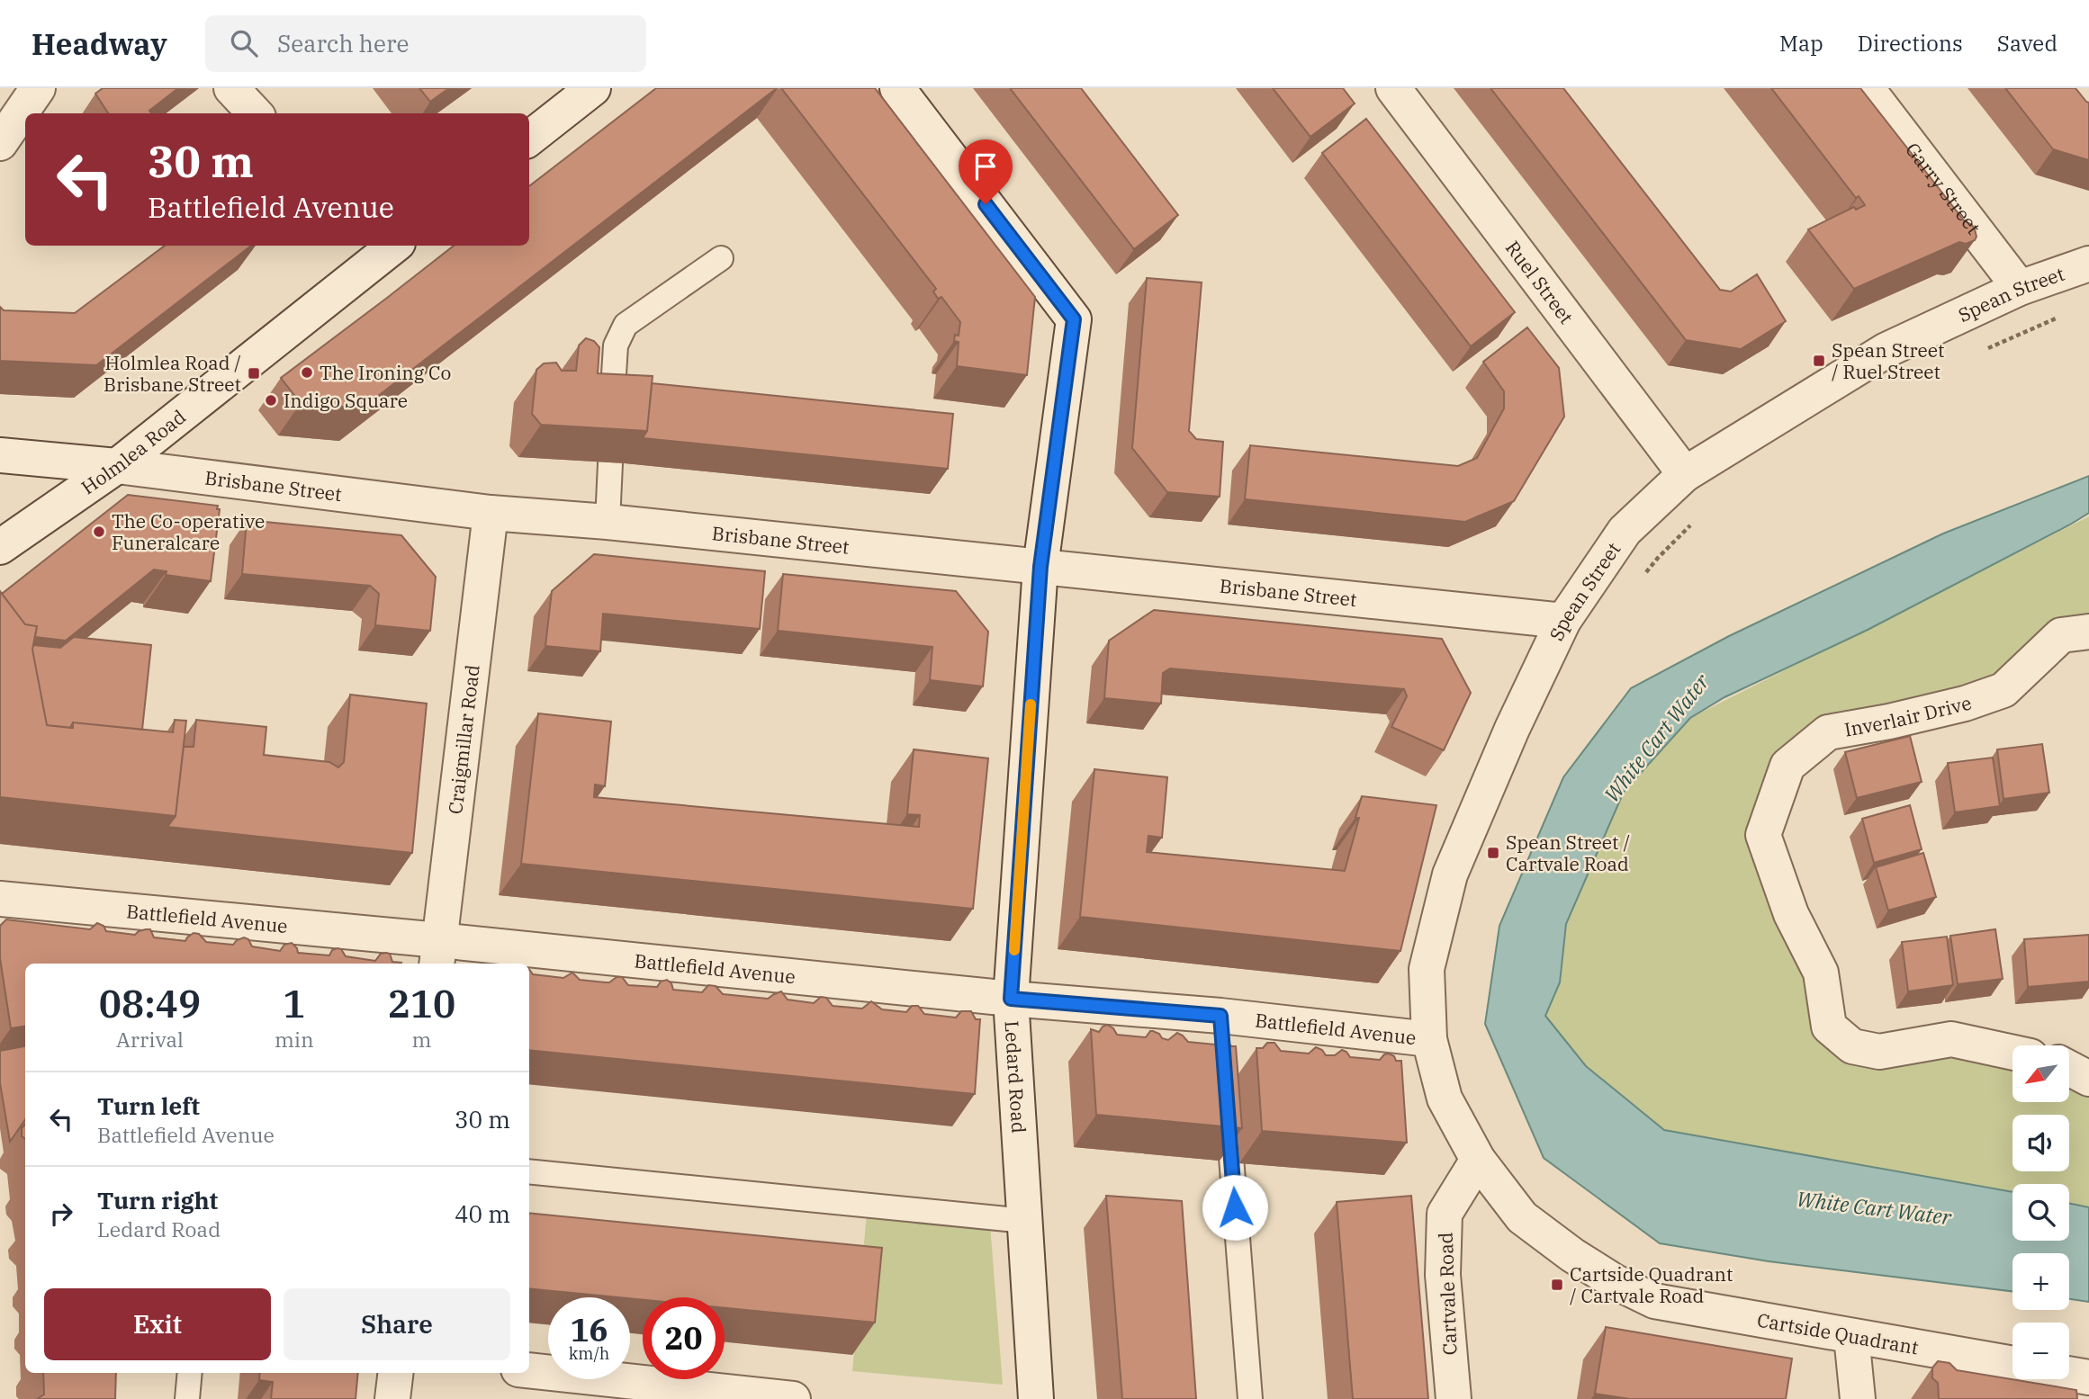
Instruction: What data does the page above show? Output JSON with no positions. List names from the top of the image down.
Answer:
{
  "streets": {
    "street": [
      "Garry Street",
      "Ruel Street",
      "Spean Street",
      "Holmlea Road",
      "Brisbane Street",
      "Inverlair Drive",
      "Craigmillar Road",
      "Battlefield Avenue",
      "Ledard Road",
      "Cartvale Road",
      "Cartside Quadrant"
    ]
  },
  "crossings": [
    ["Garry Street", "Spean Street"],
    ["Ruel Street", "Spean Street"],
    ["Spean Street", "Brisbane Street"],
    ["Spean Street", "Battlefield Avenue"],
    ["Spean Street", "Cartvale Road"],
    ["Spean Street", "Cartside Quadrant"],
    ["Holmlea Road", "Brisbane Street"],
    ["Brisbane Street", "Craigmillar Road"],
    ["Brisbane Street", "Ledard Road"],
    ["Craigmillar Road", "Battlefield Avenue"],
    ["Battlefield Avenue", "Ledard Road"],
    ["Cartvale Road", "Cartside Quadrant"]
  ],
  "water": ["White Cart Water"],
  "places": {
    "transit": [
      "Spean Street / Ruel Street",
      "Holmlea Road / Brisbane Street",
      "Spean Street / Cartvale Road",
      "Cartside Quadrant / Cartvale Road"
    ],
    "other": ["The Ironing Co", "Indigo Square", "The Co-operative Funeralcare"]
  },
  "north": "bottom left",
  "page": {
    "header": "Headway",
    "search": "Search here",
    "nav": ["Map", "Directions", "Saved"],
    "turn": ["30 m", "Battlefield Avenue"],
    "eta": [
      "08:49",
      "Arrival",
      "1",
      "min",
      "210",
      "m"
    ],
    "map_buttons": ["+", "−"],
    "list": [
      {
        "name": "Turn left",
        "note": "Battlefield Avenue",
        "value": "30 m"
      },
      {
        "name": "Turn right",
        "note": "Ledard Road",
        "value": "40 m"
      }
    ],
    "buttons": ["Exit", "Share"],
    "speed": "16 km/h",
    "limit": "20"
  }
}
